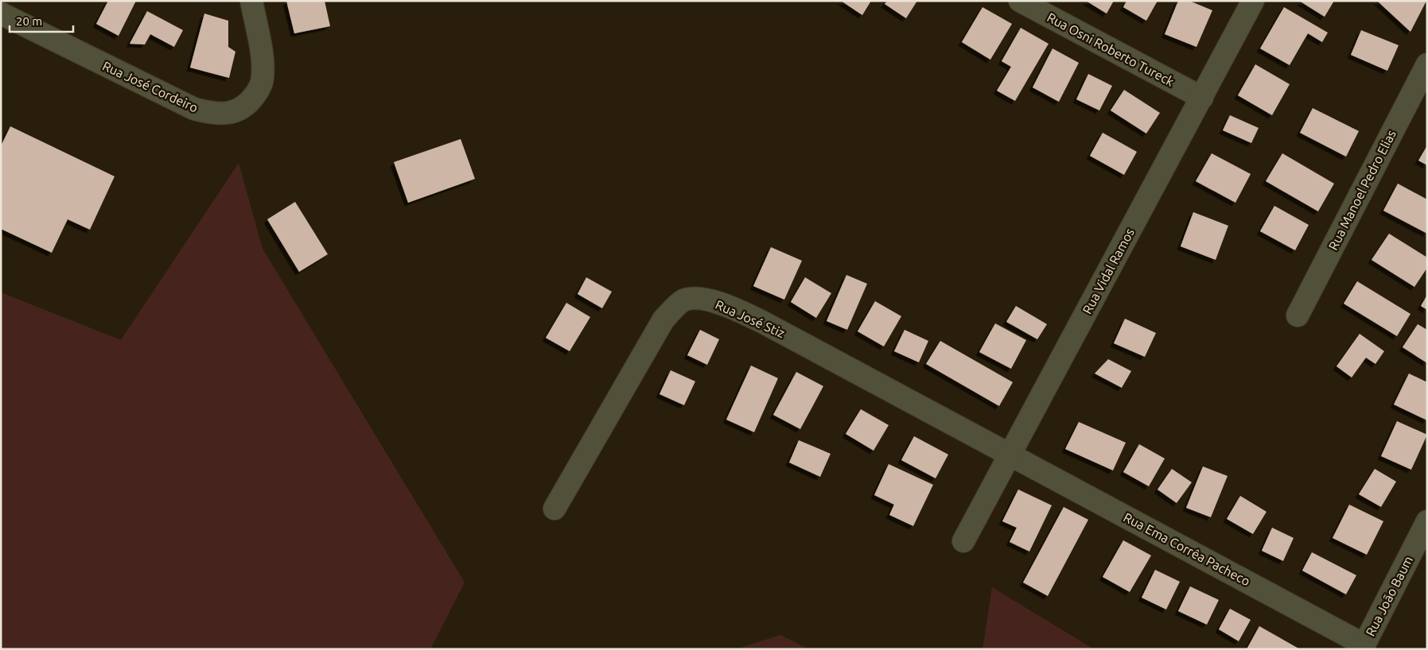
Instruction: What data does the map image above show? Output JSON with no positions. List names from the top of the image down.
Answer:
{
  "streets": {
    "street": [
      "Rua Osni Roberto Tureck",
      "Rua José Cordeiro",
      "Rua Manoel Pedro Elias",
      "Rua Vidal Ramos",
      "Rua José Stiz",
      "Rua Ema Corrêa Pacheco",
      "Rua João Baum"
    ]
  },
  "crossings": [
    ["Rua Osni Roberto Tureck", "Rua Vidal Ramos"],
    ["Rua Vidal Ramos", "Rua José Stiz"],
    ["Rua Vidal Ramos", "Rua Ema Corrêa Pacheco"],
    ["Rua José Stiz", "Rua Ema Corrêa Pacheco"],
    ["Rua Ema Corrêa Pacheco", "Rua João Baum"]
  ],
  "scale_bar": "20 m"
}
